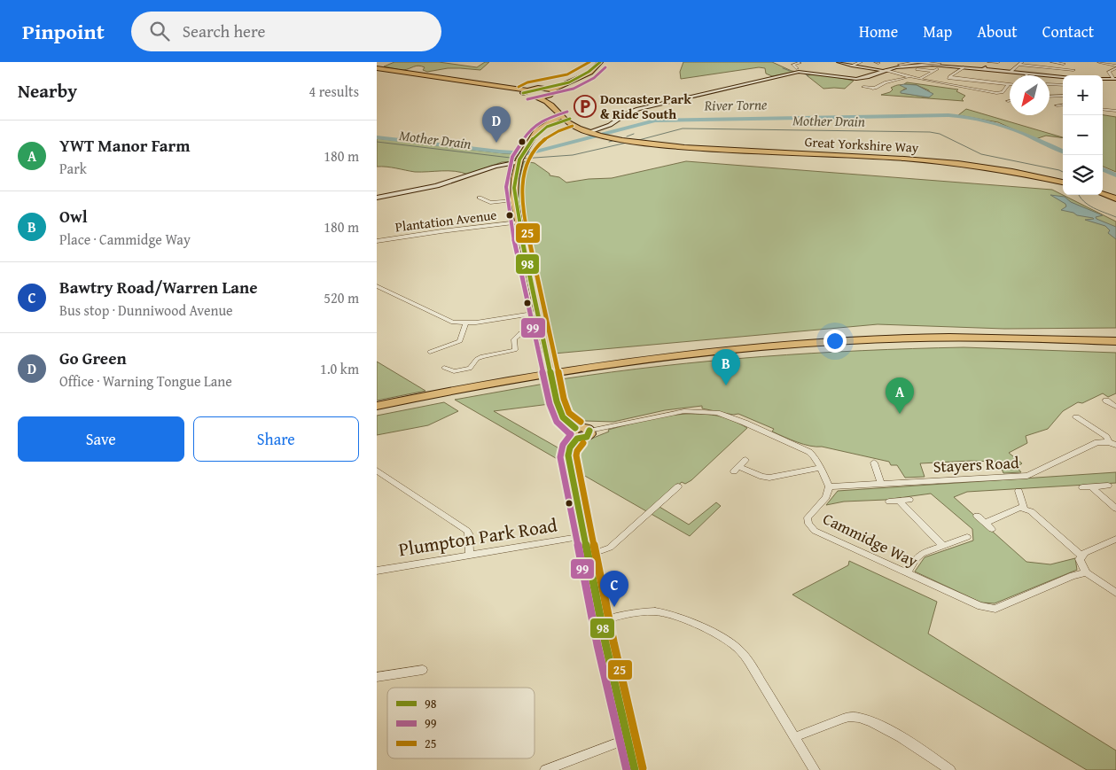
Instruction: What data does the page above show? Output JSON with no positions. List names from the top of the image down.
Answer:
{
  "streets": {
    "highway": ["Great Yorkshire Way"],
    "street": [
      "Plantation Avenue",
      "Stayers Road",
      "Plumpton Park Road",
      "Cammidge Way"
    ]
  },
  "crossings": [
    ["Stayers Road", "Cammidge Way"]
  ],
  "water": ["River Torne", "Mother Drain"],
  "places": {
    "parking": ["Doncaster Park & Ride South"]
  },
  "lines": ["transit line 98", "transit line 25", "transit line 99"],
  "legend": ["98", "99", "25"],
  "north": "bottom left",
  "page": {
    "header": "Pinpoint",
    "search": "Search here",
    "nav": [
      "Home",
      "Map",
      "About",
      "Contact"
    ],
    "heading": ["Nearby", "4 results"],
    "map_buttons": ["+", "−"],
    "pins": [
      "D",
      "B",
      "A",
      "C"
    ],
    "list": [
      {
        "mark": "A",
        "name": "YWT Manor Farm",
        "note": "Park",
        "value": "180 m"
      },
      {
        "mark": "B",
        "name": "Owl",
        "note": "Place · Cammidge Way",
        "value": "180 m"
      },
      {
        "mark": "C",
        "name": "Bawtry Road/Warren Lane",
        "note": "Bus stop · Dunniwood Avenue",
        "value": "520 m"
      },
      {
        "mark": "D",
        "name": "Go Green",
        "note": "Office · Warning Tongue Lane",
        "value": "1.0 km"
      }
    ],
    "buttons": ["Save", "Share"]
  }
}
